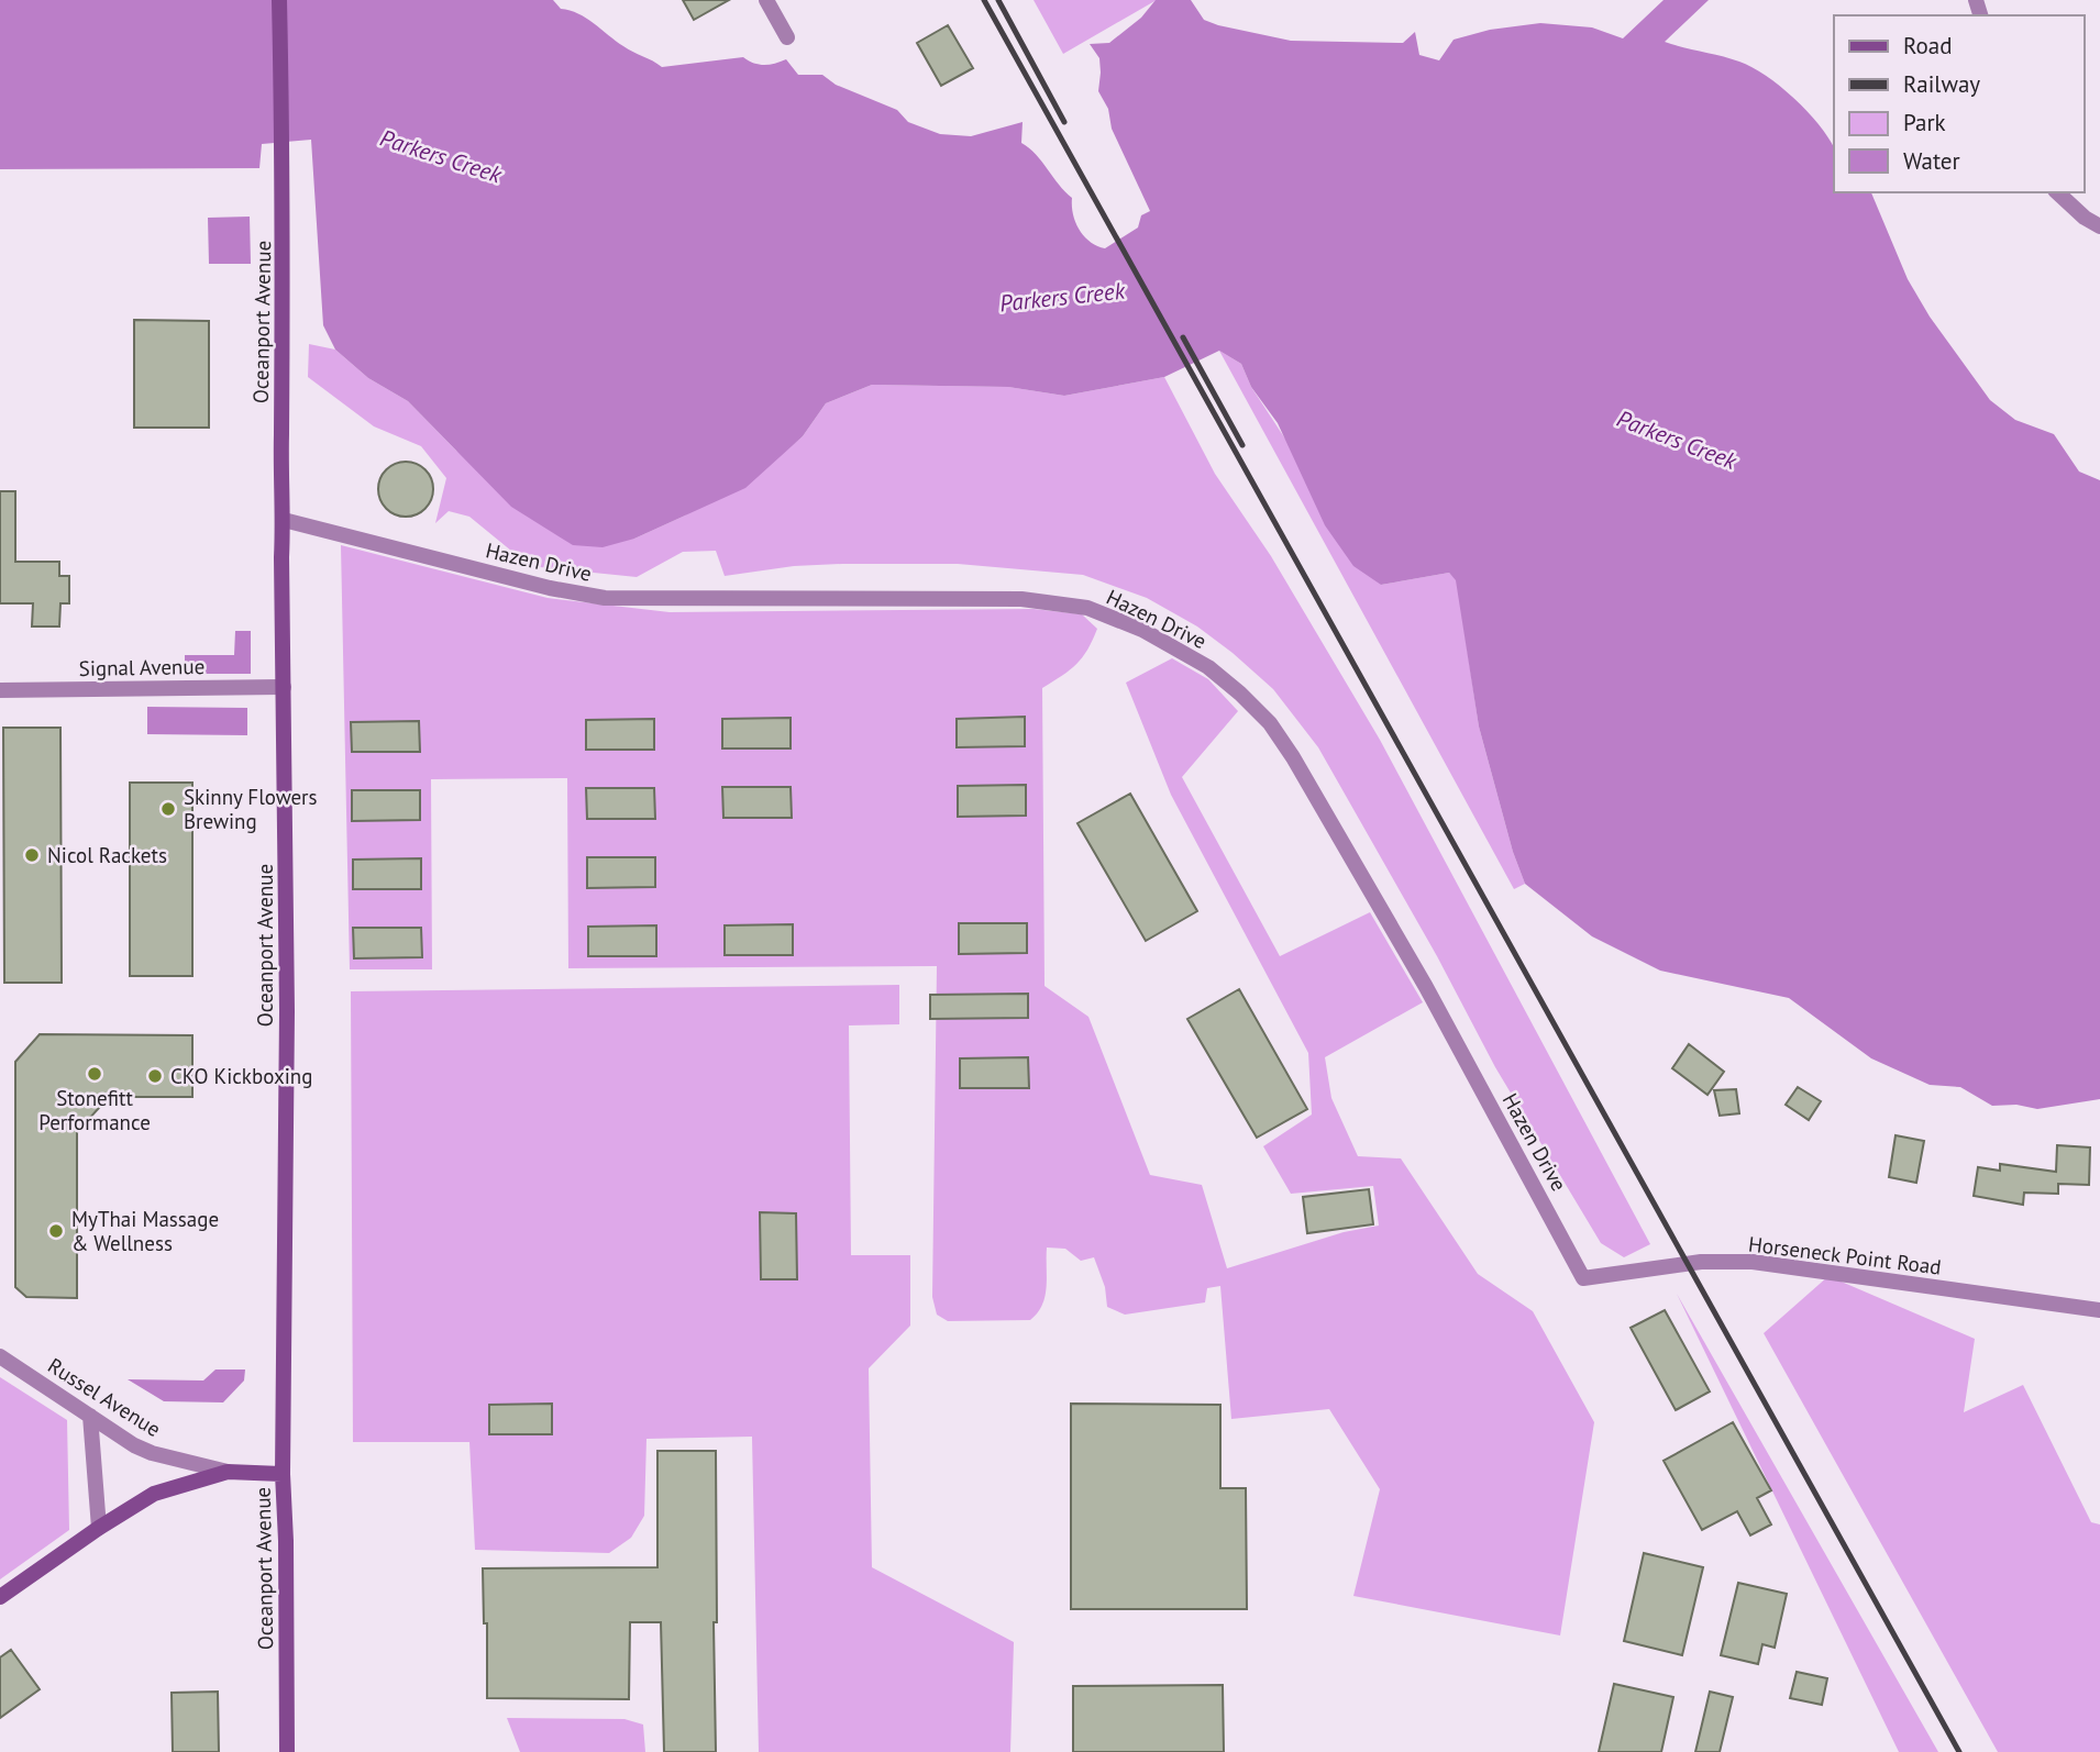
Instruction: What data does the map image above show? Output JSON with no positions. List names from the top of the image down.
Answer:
{
  "streets": {
    "main road": ["Oceanport Avenue", "Russel Avenue"],
    "street": ["Hazen Drive", "Signal Avenue", "Horseneck Point Road"]
  },
  "crossings": [
    ["Oceanport Avenue", "Hazen Drive"],
    ["Oceanport Avenue", "Signal Avenue"],
    ["Oceanport Avenue", "Russel Avenue"],
    ["Hazen Drive", "Horseneck Point Road"]
  ],
  "water": ["Parkers Creek"],
  "places": [
    "Skinny Flowers Brewing",
    "Nicol Rackets",
    "Stonefitt Performance",
    "CKO Kickboxing",
    "MyThai Massage & Wellness"
  ],
  "legend": [
    "Road",
    "Railway",
    "Park",
    "Water"
  ]
}
